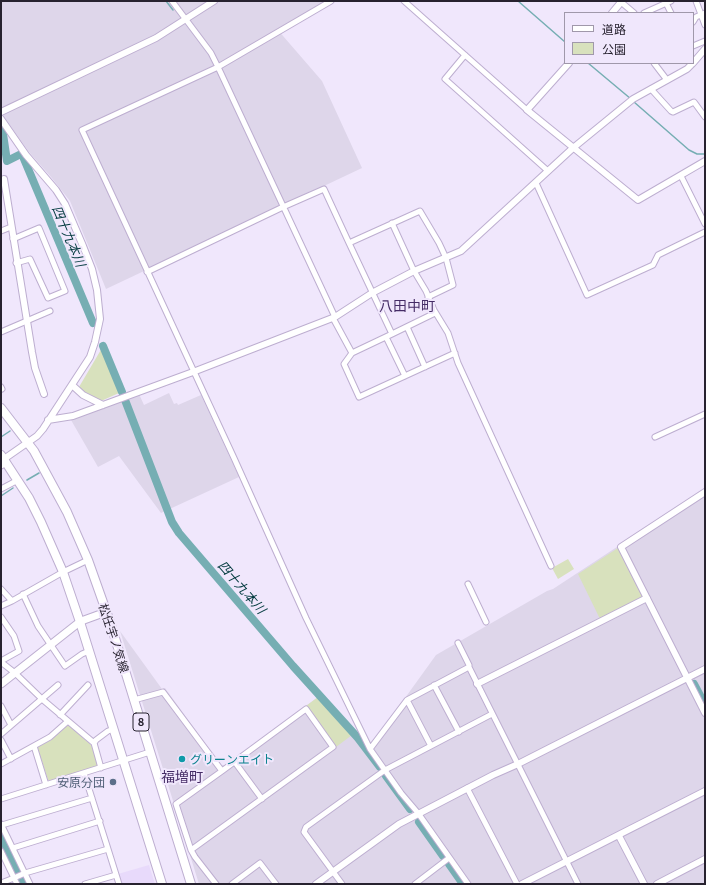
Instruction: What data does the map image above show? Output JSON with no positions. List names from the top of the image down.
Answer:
{
  "streets": {
    "main road": ["松任宇ノ気線", "8"]
  },
  "districts": ["八田中町", "福増町"],
  "water": ["四十九本川"],
  "places": ["グリーンエイト", "安原分団"],
  "legend": ["道路", "公園"]
}
